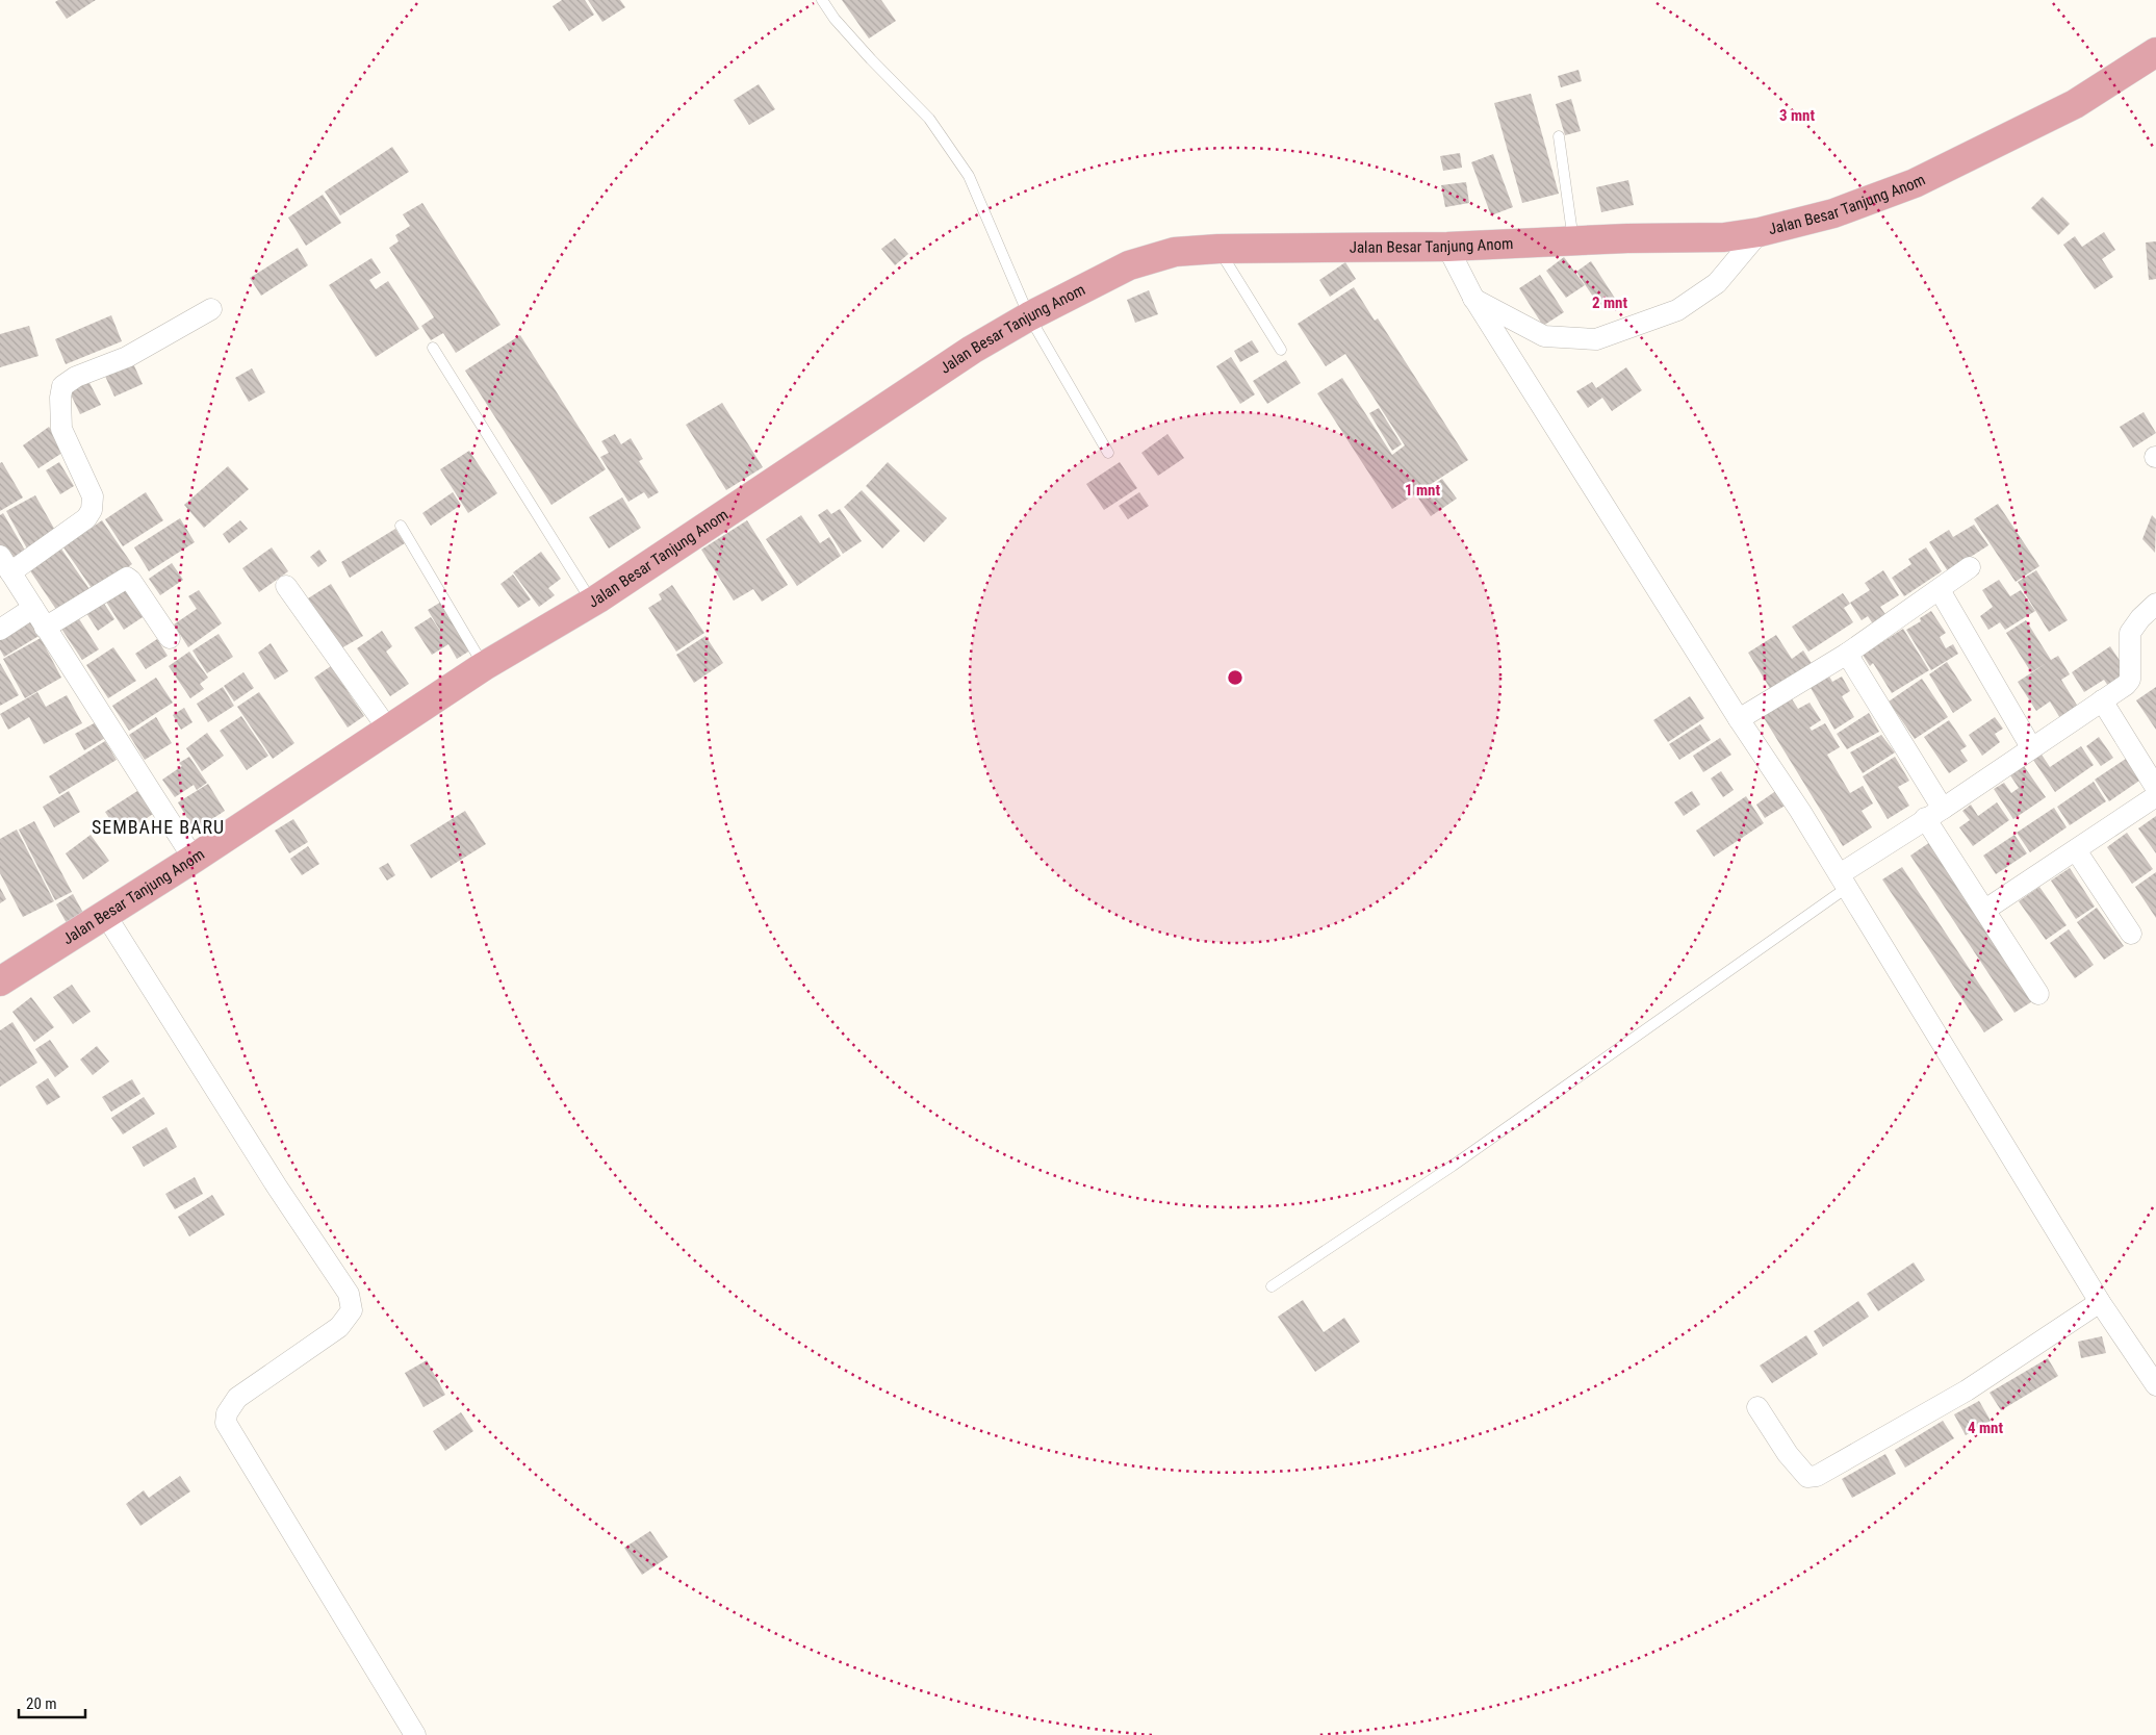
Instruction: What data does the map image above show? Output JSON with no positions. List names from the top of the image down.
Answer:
{
  "streets": {
    "main road": ["Jalan Besar Tanjung Anom"]
  },
  "districts": ["SEMBAHE BARU"],
  "scale_bar": "20 m",
  "rings": [
    "3 mnt",
    "2 mnt",
    "1 mnt",
    "4 mnt"
  ]
}
